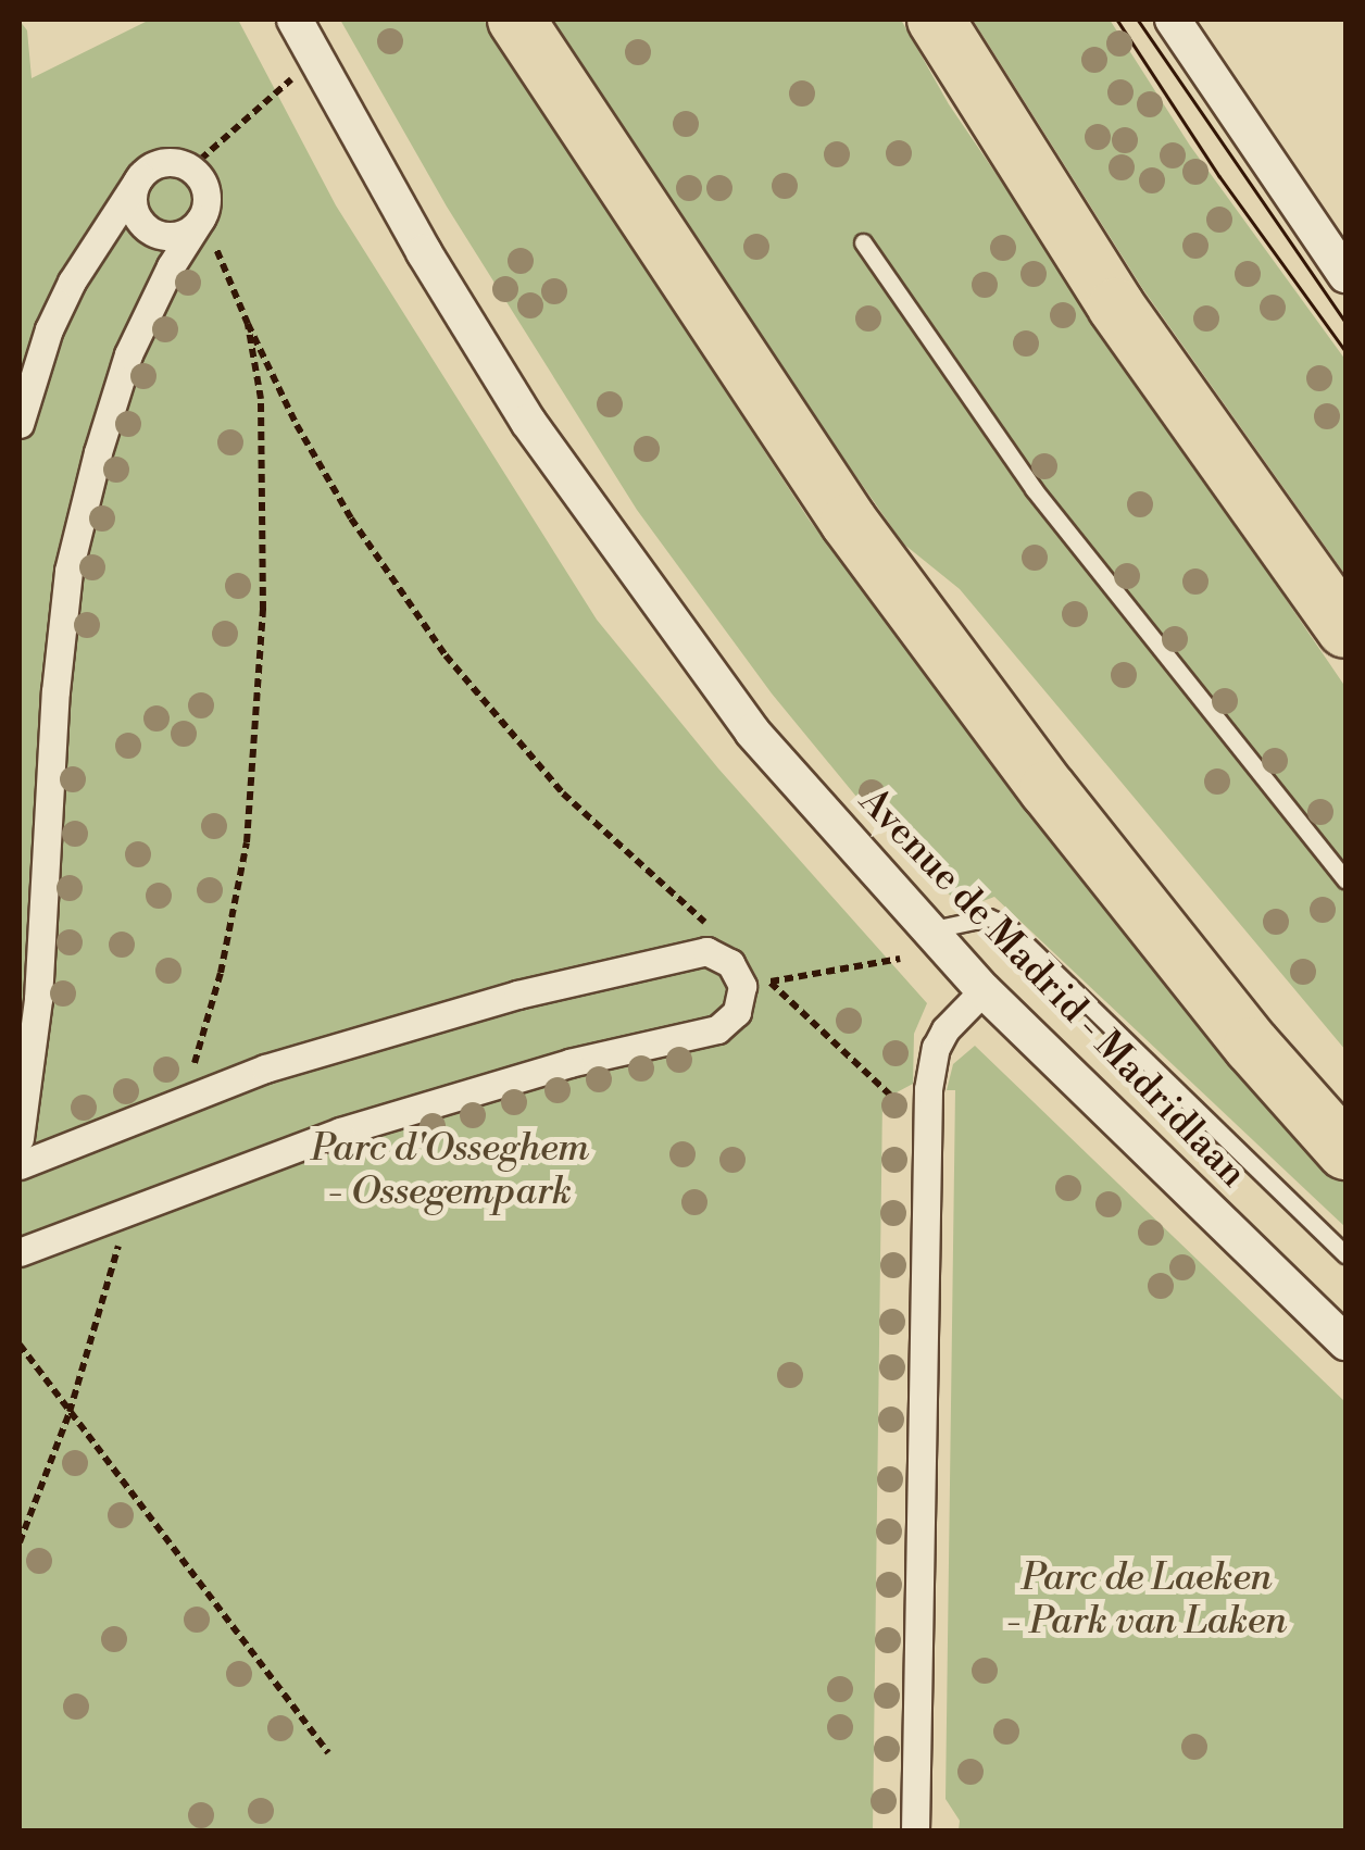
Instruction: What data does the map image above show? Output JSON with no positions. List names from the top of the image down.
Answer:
{
  "streets": {
    "street": ["Avenue de Madrid - Madridlaan"]
  },
  "parks": ["Parc d'Osseghem - Ossegempark", "Parc de Laeken - Park van Laken"]
}
